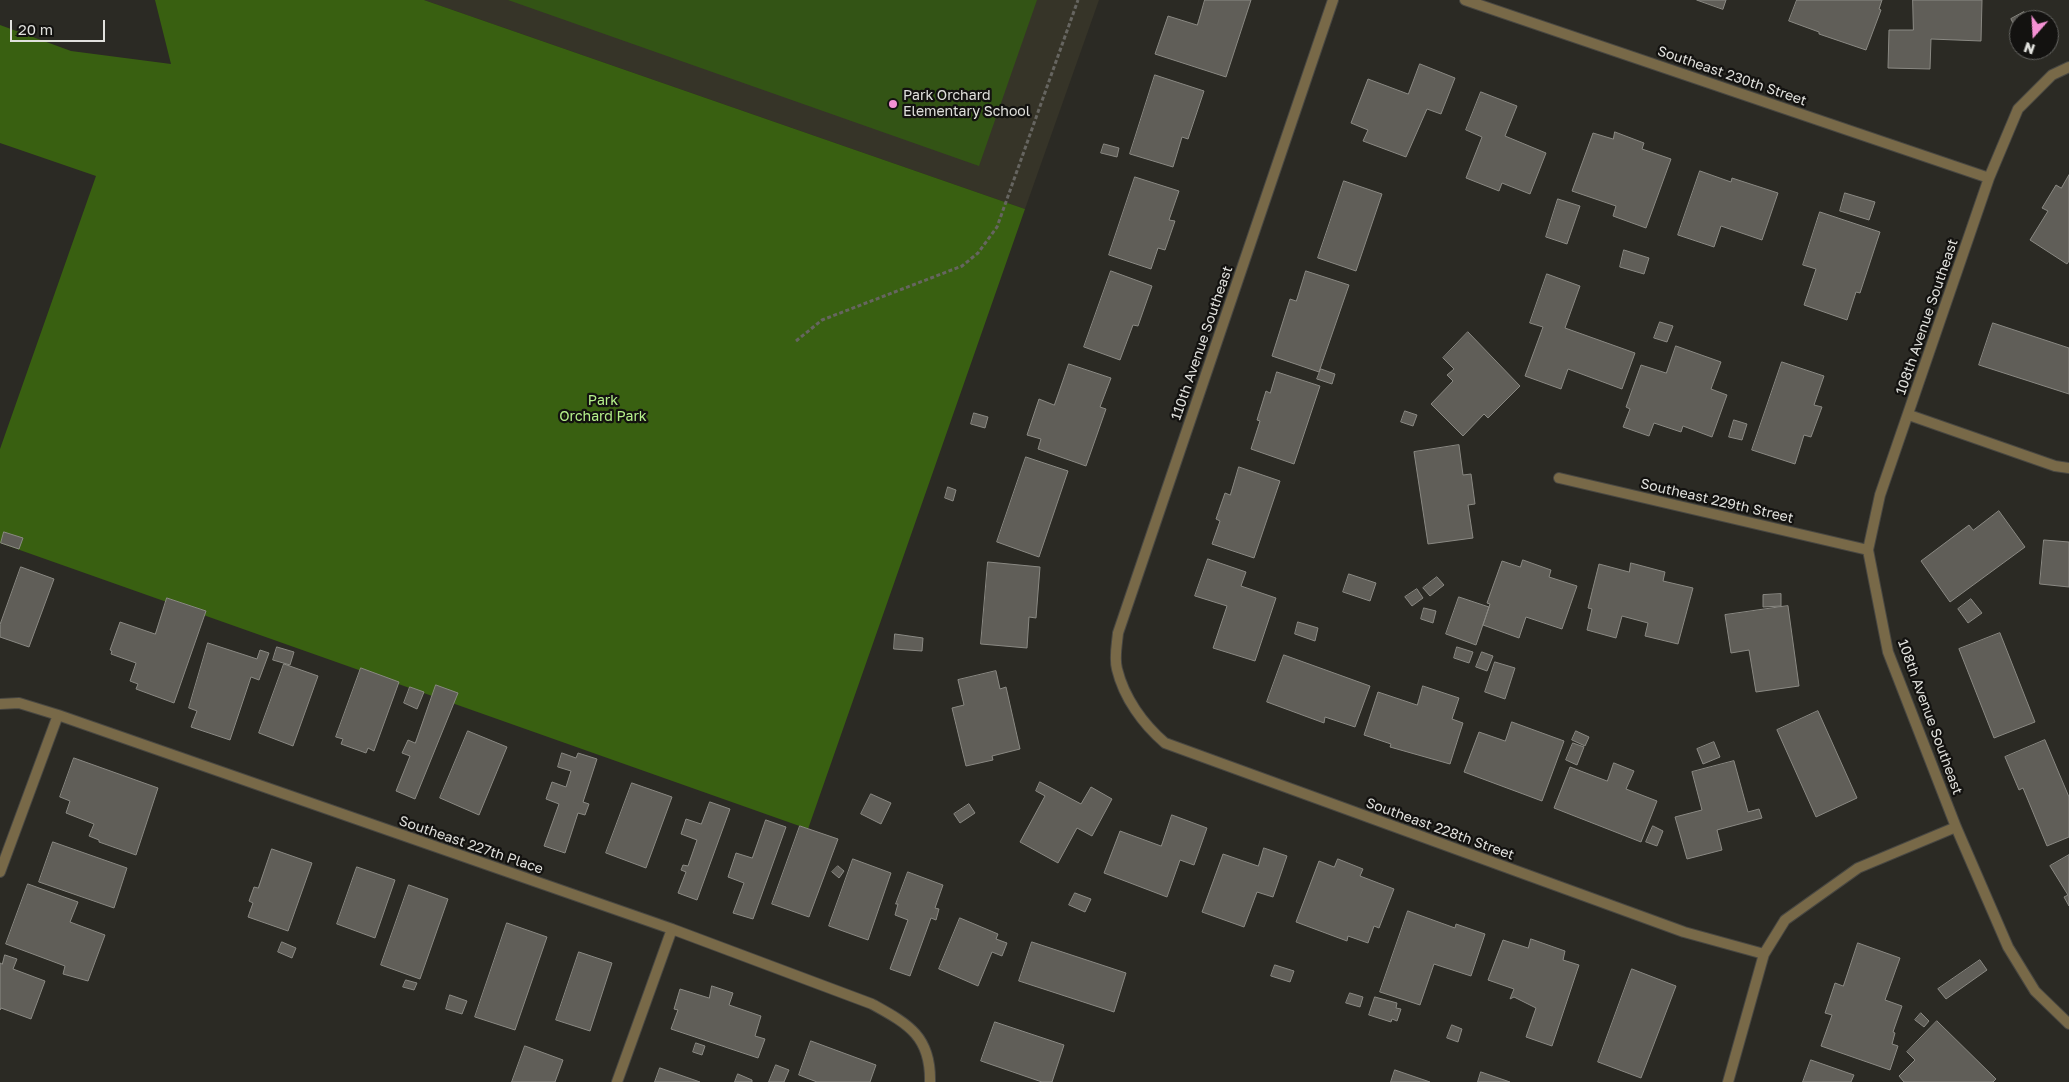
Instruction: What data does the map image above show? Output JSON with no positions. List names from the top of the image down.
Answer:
{
  "streets": {
    "street": [
      "Southeast 230th Street",
      "108th Avenue Southeast",
      "110th Avenue Southeast",
      "Southeast 229th Street",
      "Southeast 228th Street",
      "Southeast 227th Place"
    ]
  },
  "crossings": [
    ["Southeast 230th Street", "108th Avenue Southeast"],
    ["108th Avenue Southeast", "Southeast 229th Street"],
    ["110th Avenue Southeast", "Southeast 228th Street"]
  ],
  "parks": ["Park Orchard Park"],
  "places": ["Park Orchard Elementary School"],
  "scale_bar": "20 m",
  "north": "bottom"
}
